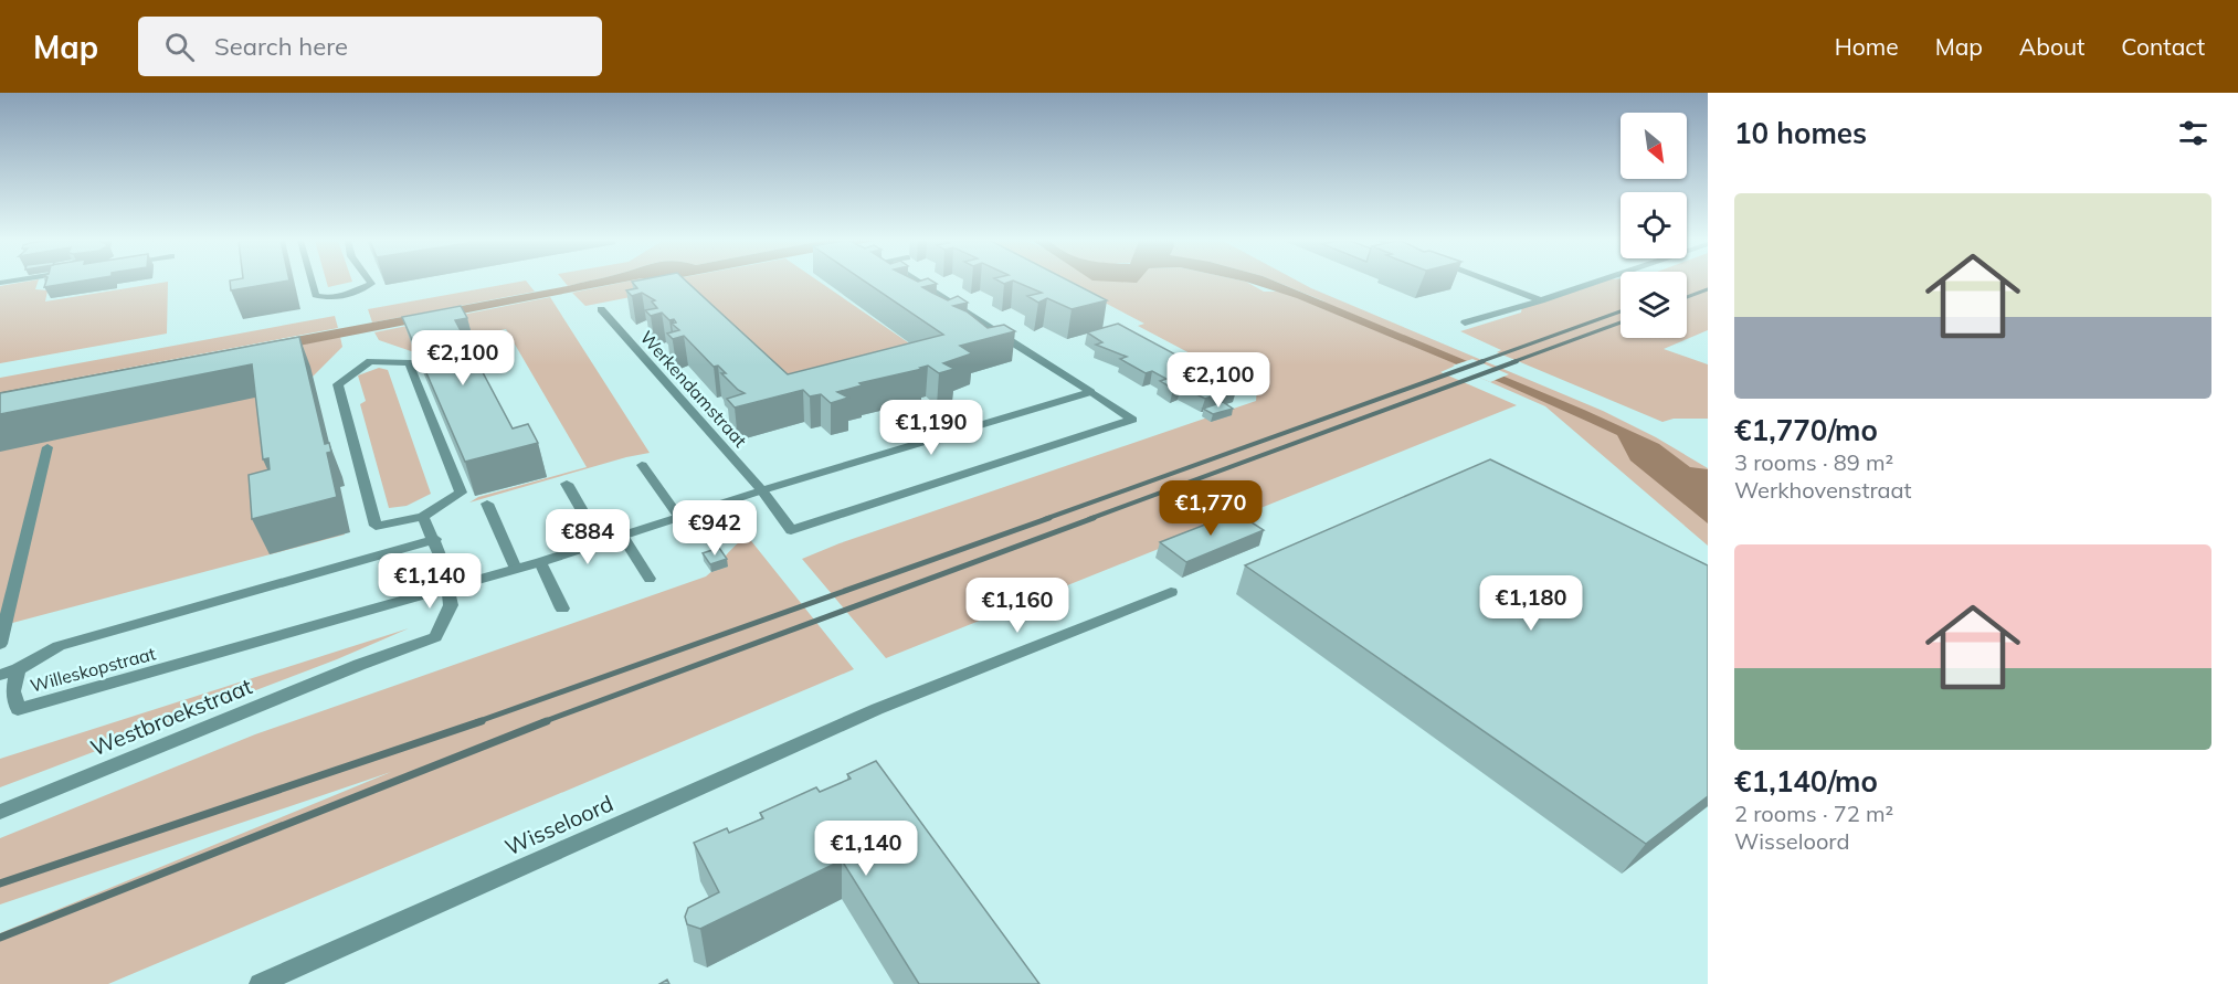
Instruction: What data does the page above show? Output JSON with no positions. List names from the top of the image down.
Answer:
{
  "streets": {
    "street": [
      "Werkendamstraat",
      "Willeskopstraat",
      "Westbroekstraat",
      "Wisseloord"
    ]
  },
  "crossings": [
    ["Werkendamstraat", "Willeskopstraat"],
    ["Willeskopstraat", "Westbroekstraat"]
  ],
  "north": "bottom right",
  "page": {
    "header": "Map",
    "search": "Search here",
    "nav": [
      "Home",
      "Map",
      "About",
      "Contact"
    ],
    "heading": "10 homes",
    "list": [
      {
        "name": "€1,770/mo",
        "note": "3 rooms · 89 m² · Werkhovenstraat"
      },
      {
        "name": "€1,140/mo",
        "note": "2 rooms · 72 m² · Wisseloord"
      }
    ],
    "price": [
      "€2,100",
      "€2,100",
      "€1,190",
      "€1,770",
      "€942",
      "€884",
      "€1,140",
      "€1,180",
      "€1,160",
      "€1,140"
    ]
  }
}
